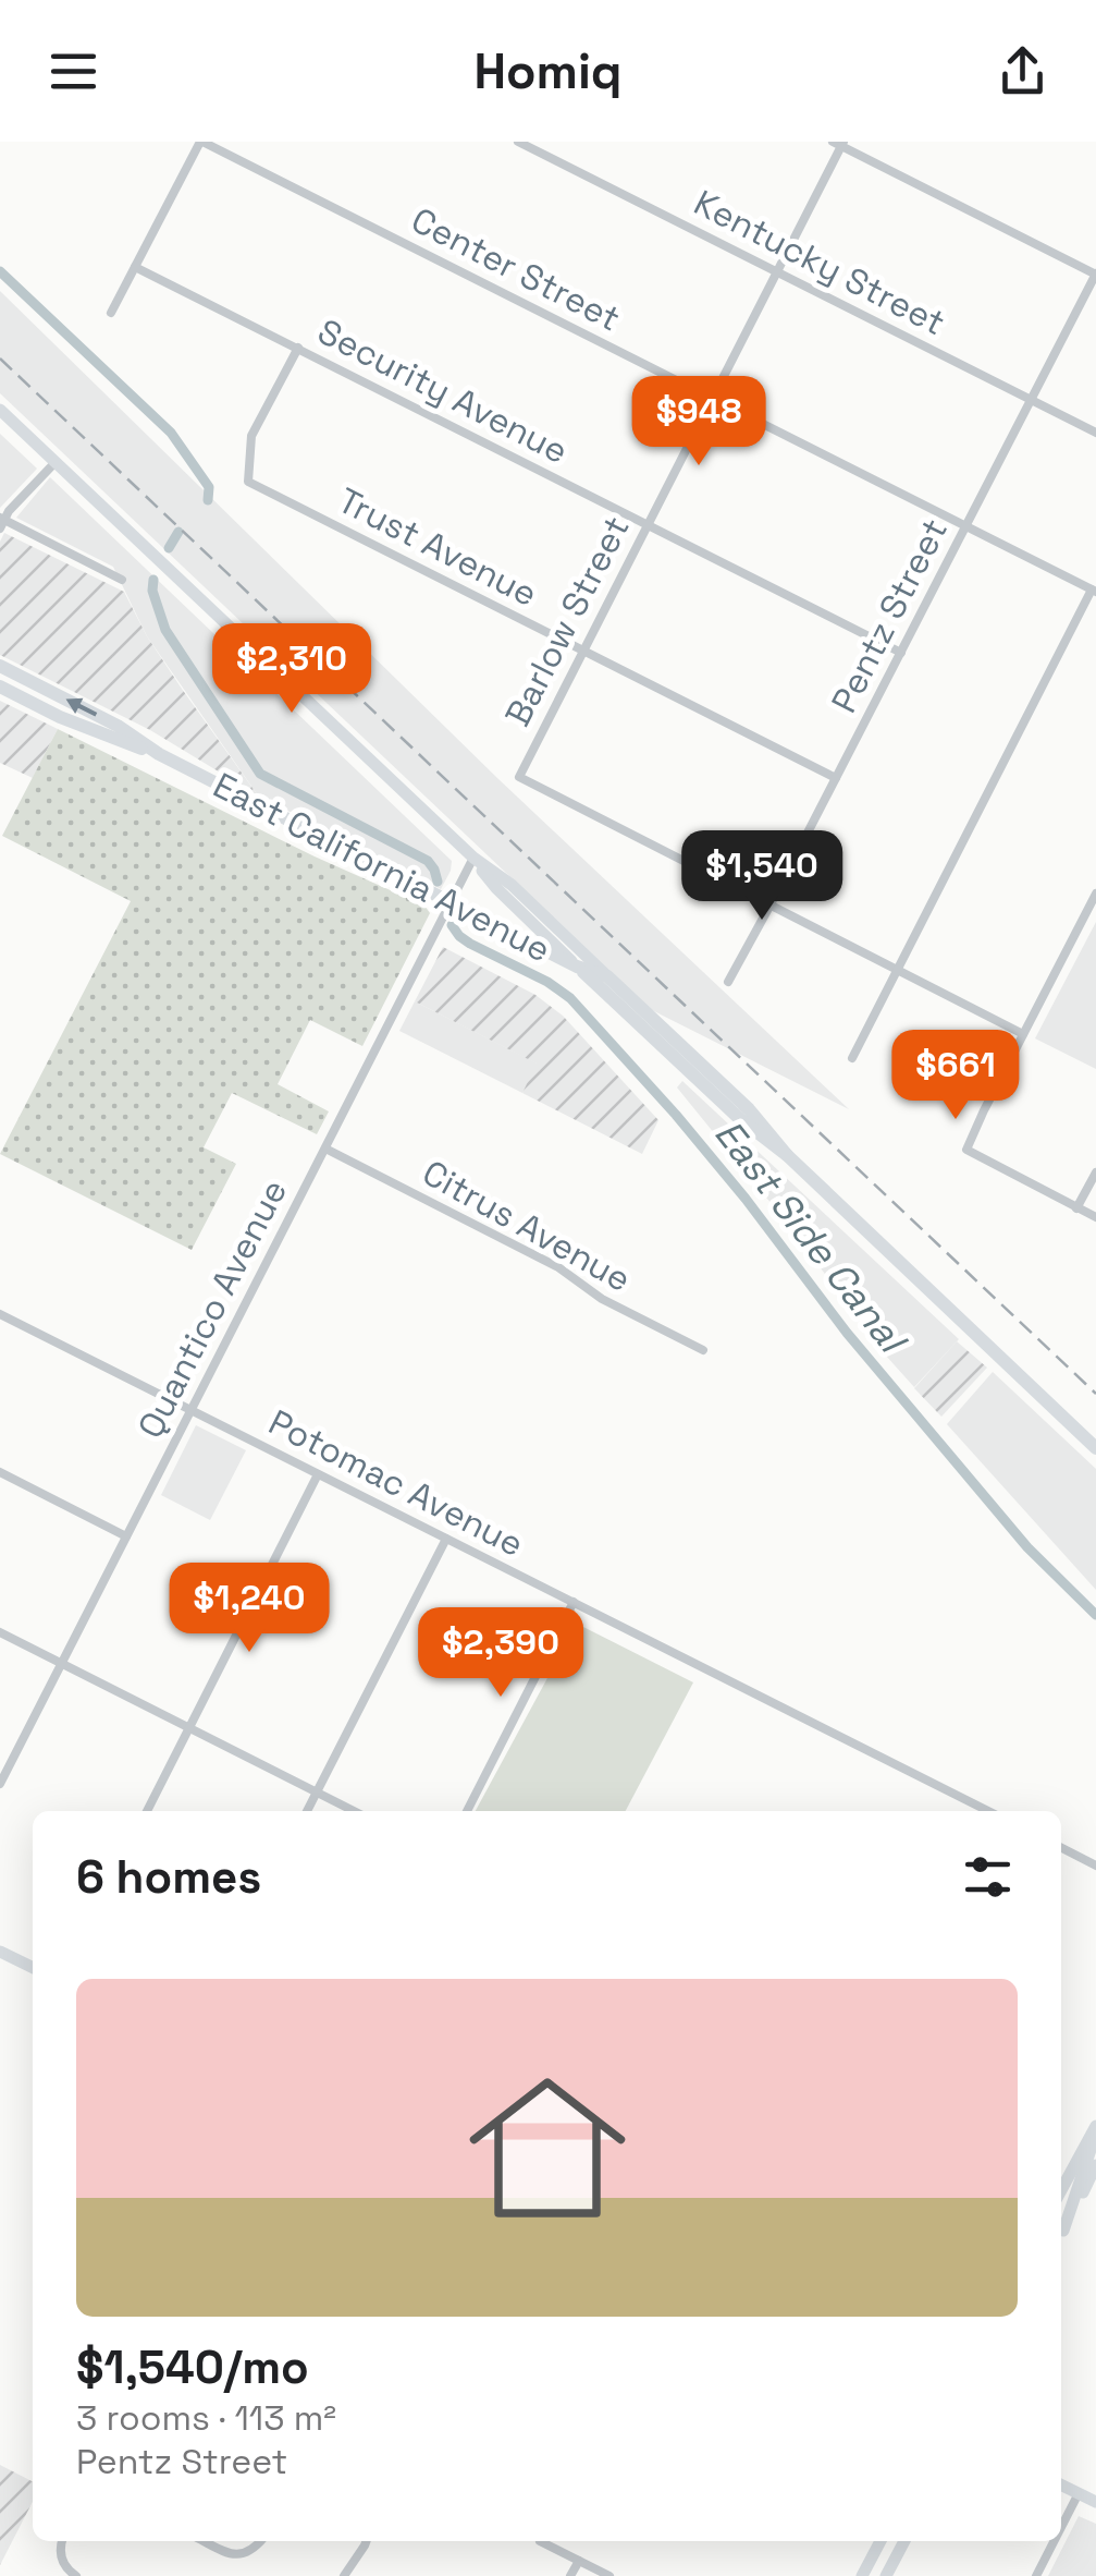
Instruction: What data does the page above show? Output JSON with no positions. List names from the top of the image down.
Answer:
{
  "streets": {
    "main road": ["East California Avenue"],
    "street": [
      "Kentucky Street",
      "Center Street",
      "Security Avenue",
      "Trust Avenue",
      "Pentz Street",
      "Barlow Street",
      "Citrus Avenue",
      "Quantico Avenue",
      "Potomac Avenue"
    ]
  },
  "crossings": [
    ["Kentucky Street", "Pentz Street"],
    ["Kentucky Street", "Barlow Street"],
    ["Center Street", "Pentz Street"],
    ["Center Street", "Barlow Street"],
    ["Security Avenue", "Trust Avenue"],
    ["Security Avenue", "Pentz Street"],
    ["Security Avenue", "Barlow Street"],
    ["Trust Avenue", "Pentz Street"],
    ["Trust Avenue", "Barlow Street"],
    ["Pentz Street", "Barlow Street"],
    ["East California Avenue", "Quantico Avenue"],
    ["Citrus Avenue", "Quantico Avenue"],
    ["Quantico Avenue", "Potomac Avenue"]
  ],
  "water": ["East Side Canal"],
  "page": {
    "header": "Homiq",
    "price": [
      "$948",
      "$2,310",
      "$1,540",
      "$661",
      "$1,240",
      "$2,390"
    ],
    "heading": "6 homes",
    "list": [
      {
        "name": "$1,540/mo",
        "note": "3 rooms · 113 m² · Pentz Street"
      }
    ]
  }
}
